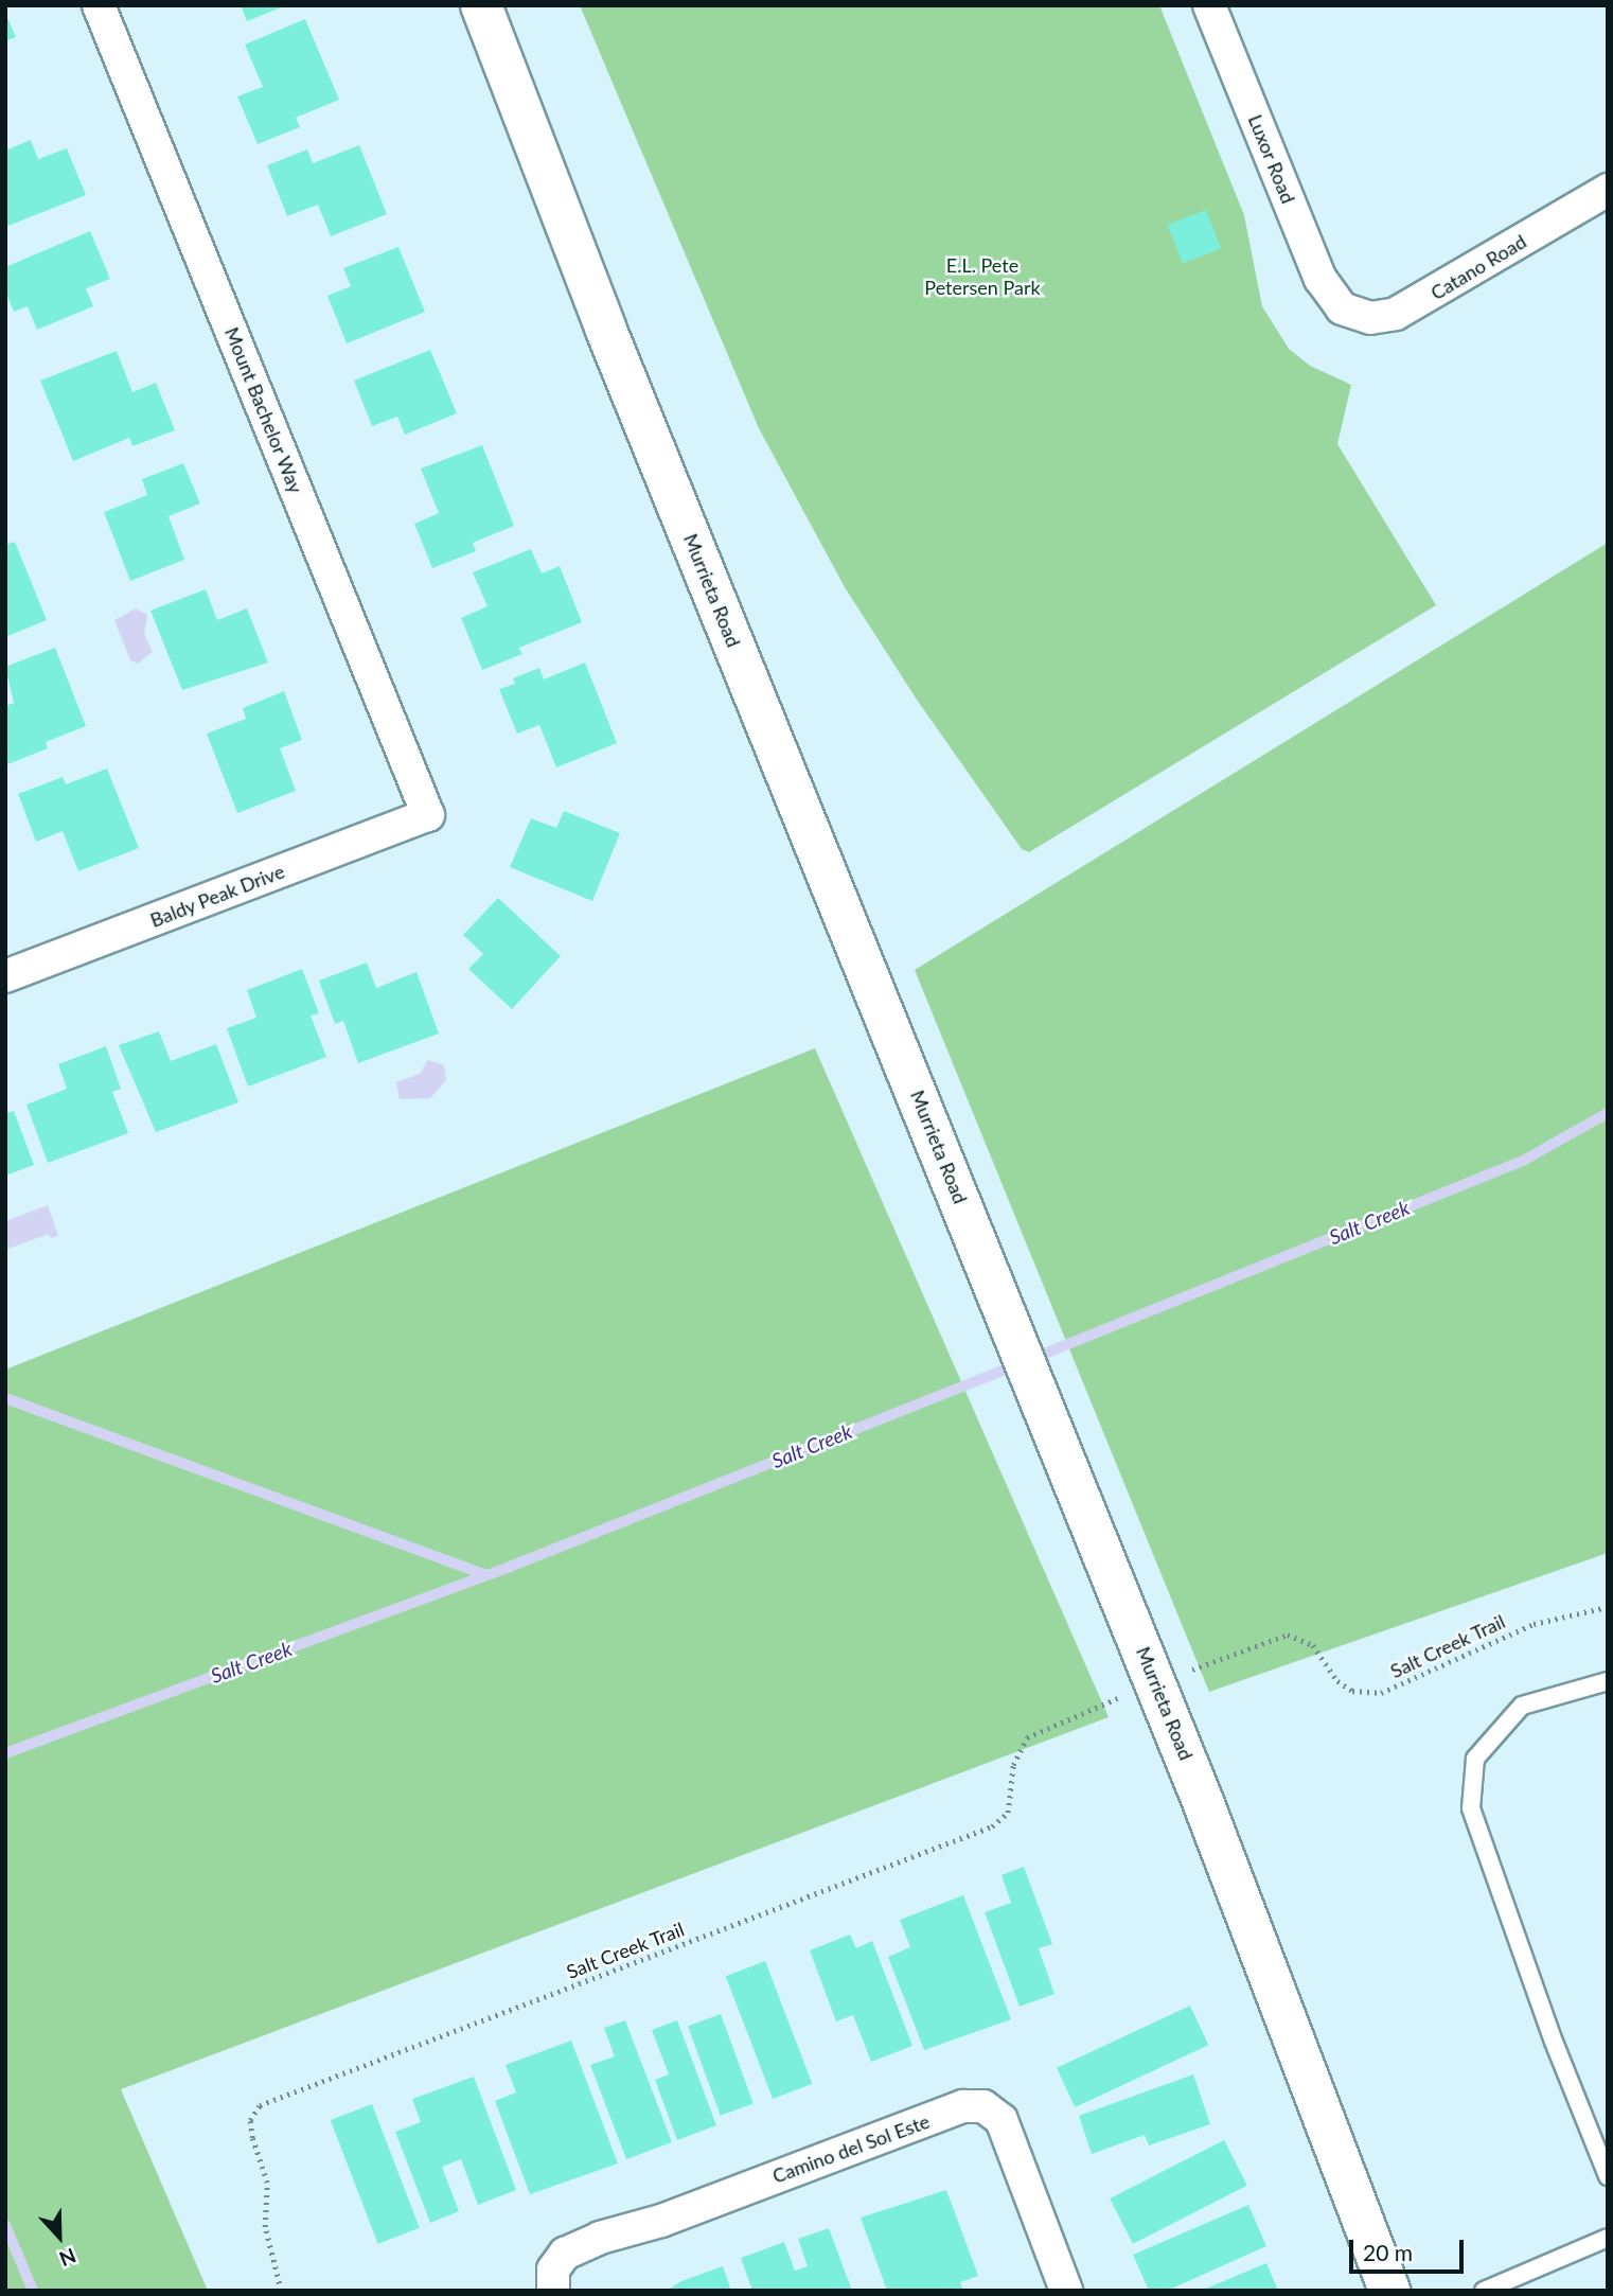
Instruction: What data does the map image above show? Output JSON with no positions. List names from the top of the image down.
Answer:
{
  "streets": {
    "main road": ["Murrieta Road"],
    "street": [
      "Luxor Road",
      "Catano Road",
      "Mount Bachelor Way",
      "Baldy Peak Drive",
      "Camino del Sol Este"
    ],
    "path": ["Salt Creek Trail"]
  },
  "crossings": [
    ["Luxor Road", "Catano Road"],
    ["Mount Bachelor Way", "Baldy Peak Drive"]
  ],
  "water": ["Salt Creek"],
  "parks": ["E.L. Pete Petersen Park"],
  "scale_bar": "20 m",
  "north": "bottom"
}
